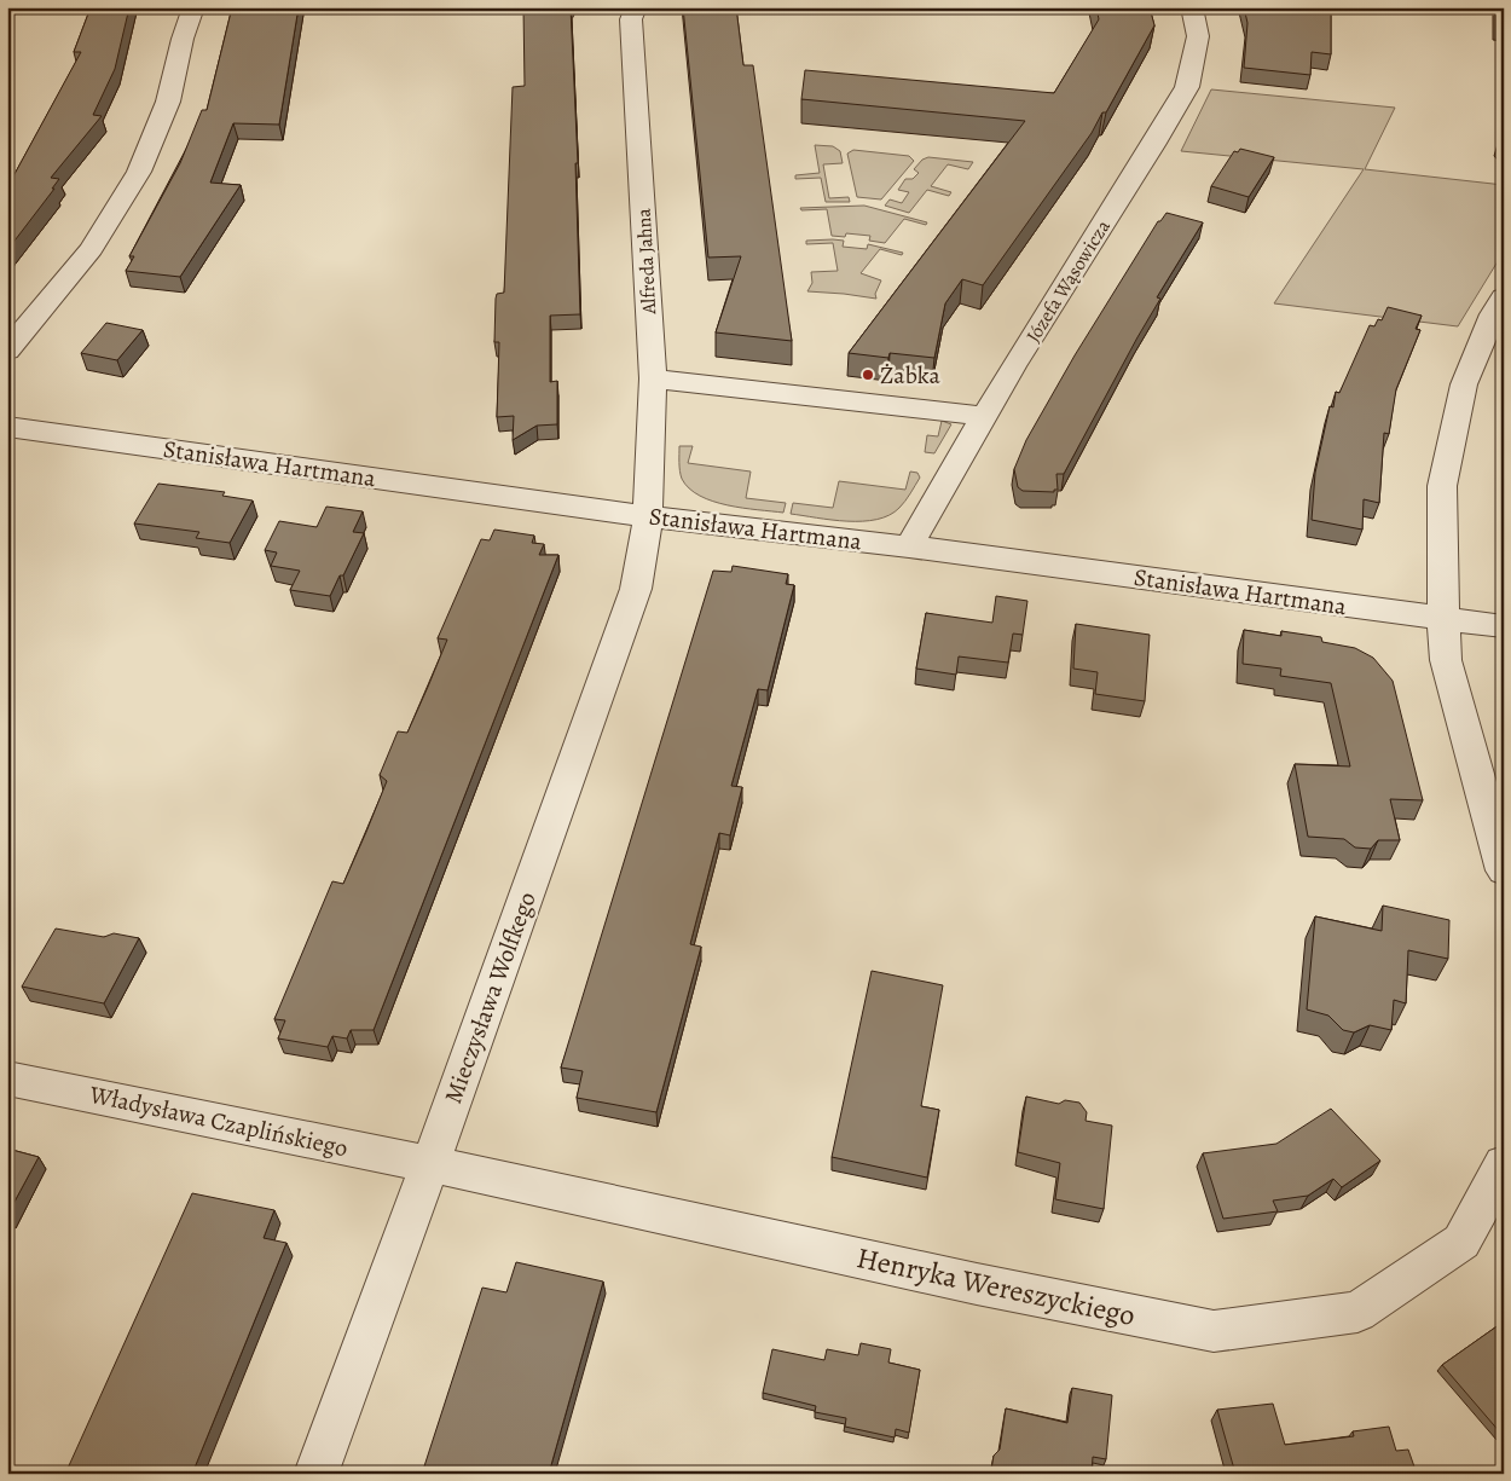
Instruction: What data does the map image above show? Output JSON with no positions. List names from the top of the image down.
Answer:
{
  "streets": {
    "street": [
      "Alfreda Jahna",
      "Józefa Wąsowicza",
      "Stanisława Hartmana",
      "Mieczysława Wolfkego",
      "Władysława Czaplińskiego",
      "Henryka Wereszyckiego"
    ]
  },
  "crossings": [
    ["Alfreda Jahna", "Stanisława Hartmana"],
    ["Alfreda Jahna", "Mieczysława Wolfkego"],
    ["Józefa Wąsowicza", "Stanisława Hartmana"],
    ["Stanisława Hartmana", "Mieczysława Wolfkego"],
    ["Mieczysława Wolfkego", "Władysława Czaplińskiego"],
    ["Mieczysława Wolfkego", "Henryka Wereszyckiego"],
    ["Władysława Czaplińskiego", "Henryka Wereszyckiego"]
  ],
  "places": ["Żabka"]
}
